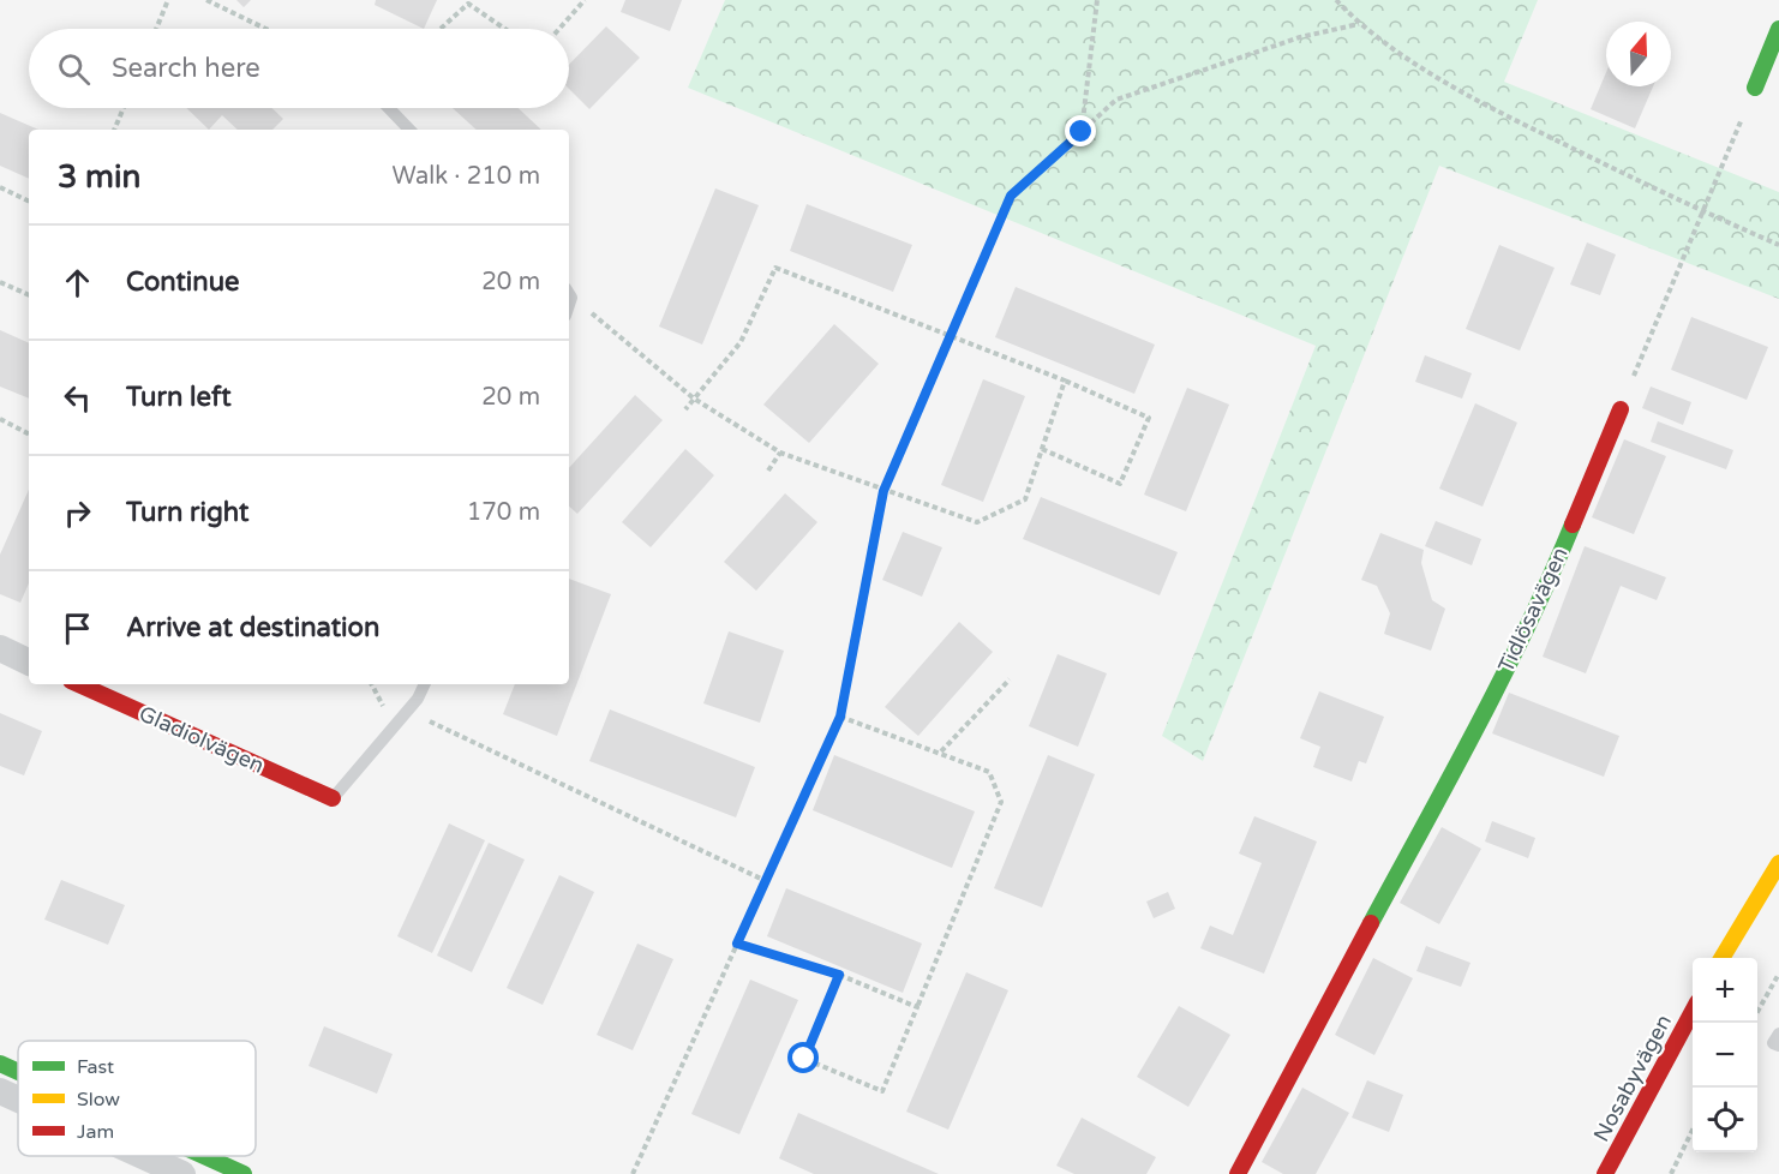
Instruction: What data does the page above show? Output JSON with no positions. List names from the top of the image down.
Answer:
{
  "streets": {
    "street": ["Tidlösavägen", "Gladiolvägen", "Nosabyvägen"]
  },
  "legend": ["Fast", "Slow", "Jam"],
  "north": "top",
  "page": {
    "search": "Search here",
    "heading": ["3 min", "Walk · 210 m"],
    "list": [
      ["Continue", "20 m"],
      ["Turn left", "20 m"],
      ["Turn right", "170 m"],
      "Arrive at destination"
    ],
    "map_buttons": ["+", "−"]
  }
}
